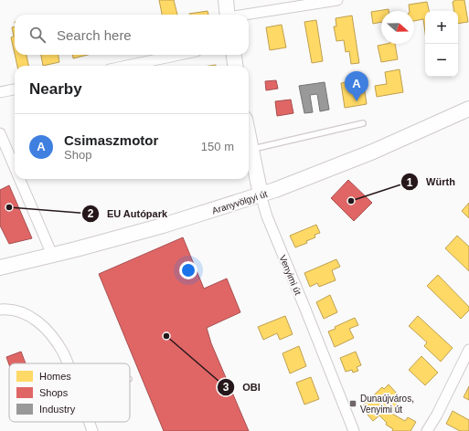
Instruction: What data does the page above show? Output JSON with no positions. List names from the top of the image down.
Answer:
{
  "streets": {
    "street": ["Aranyvölgyi út", "Venyimi út"]
  },
  "crossings": [
    ["Aranyvölgyi út", "Venyimi út"]
  ],
  "places": {
    "other": ["Würth", "EU Autópark", "OBI"],
    "transit": ["Dunaújváros, Venyimi út"]
  },
  "legend": ["Homes", "Shops", "Industry"],
  "north": "right",
  "page": {
    "map_buttons": ["+", "−"],
    "search": "Search here",
    "heading": "Nearby",
    "pins": "A",
    "list": [
      {
        "mark": "A",
        "name": "Csimaszmotor",
        "note": "Shop",
        "value": "150 m"
      }
    ]
  }
}
